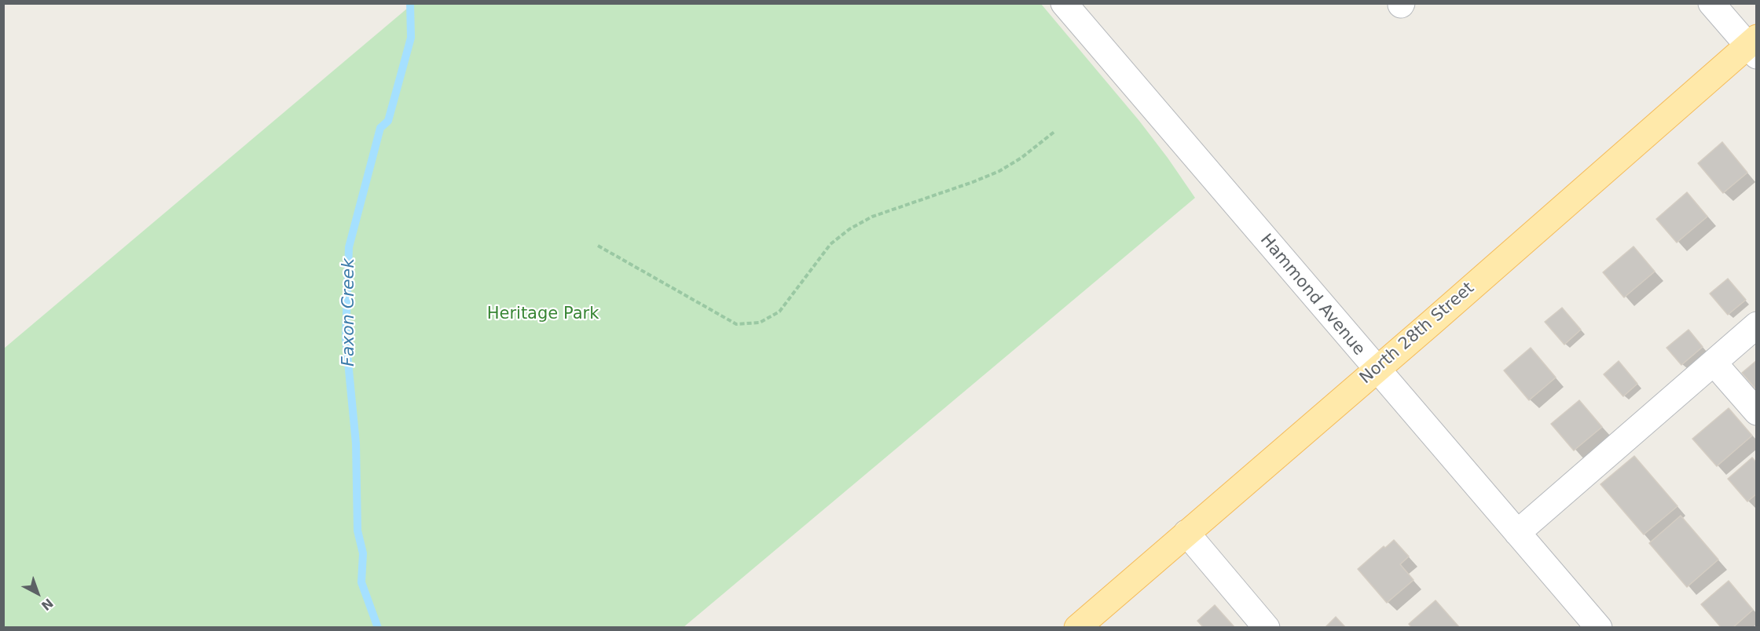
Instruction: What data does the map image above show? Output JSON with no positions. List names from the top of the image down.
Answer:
{
  "streets": {
    "main road": ["North 28th Street"],
    "street": ["Hammond Avenue"]
  },
  "crossings": [
    ["Hammond Avenue", "North 28th Street"]
  ],
  "water": ["Faxon Creek"],
  "parks": ["Heritage Park"],
  "north": "bottom right"
}
